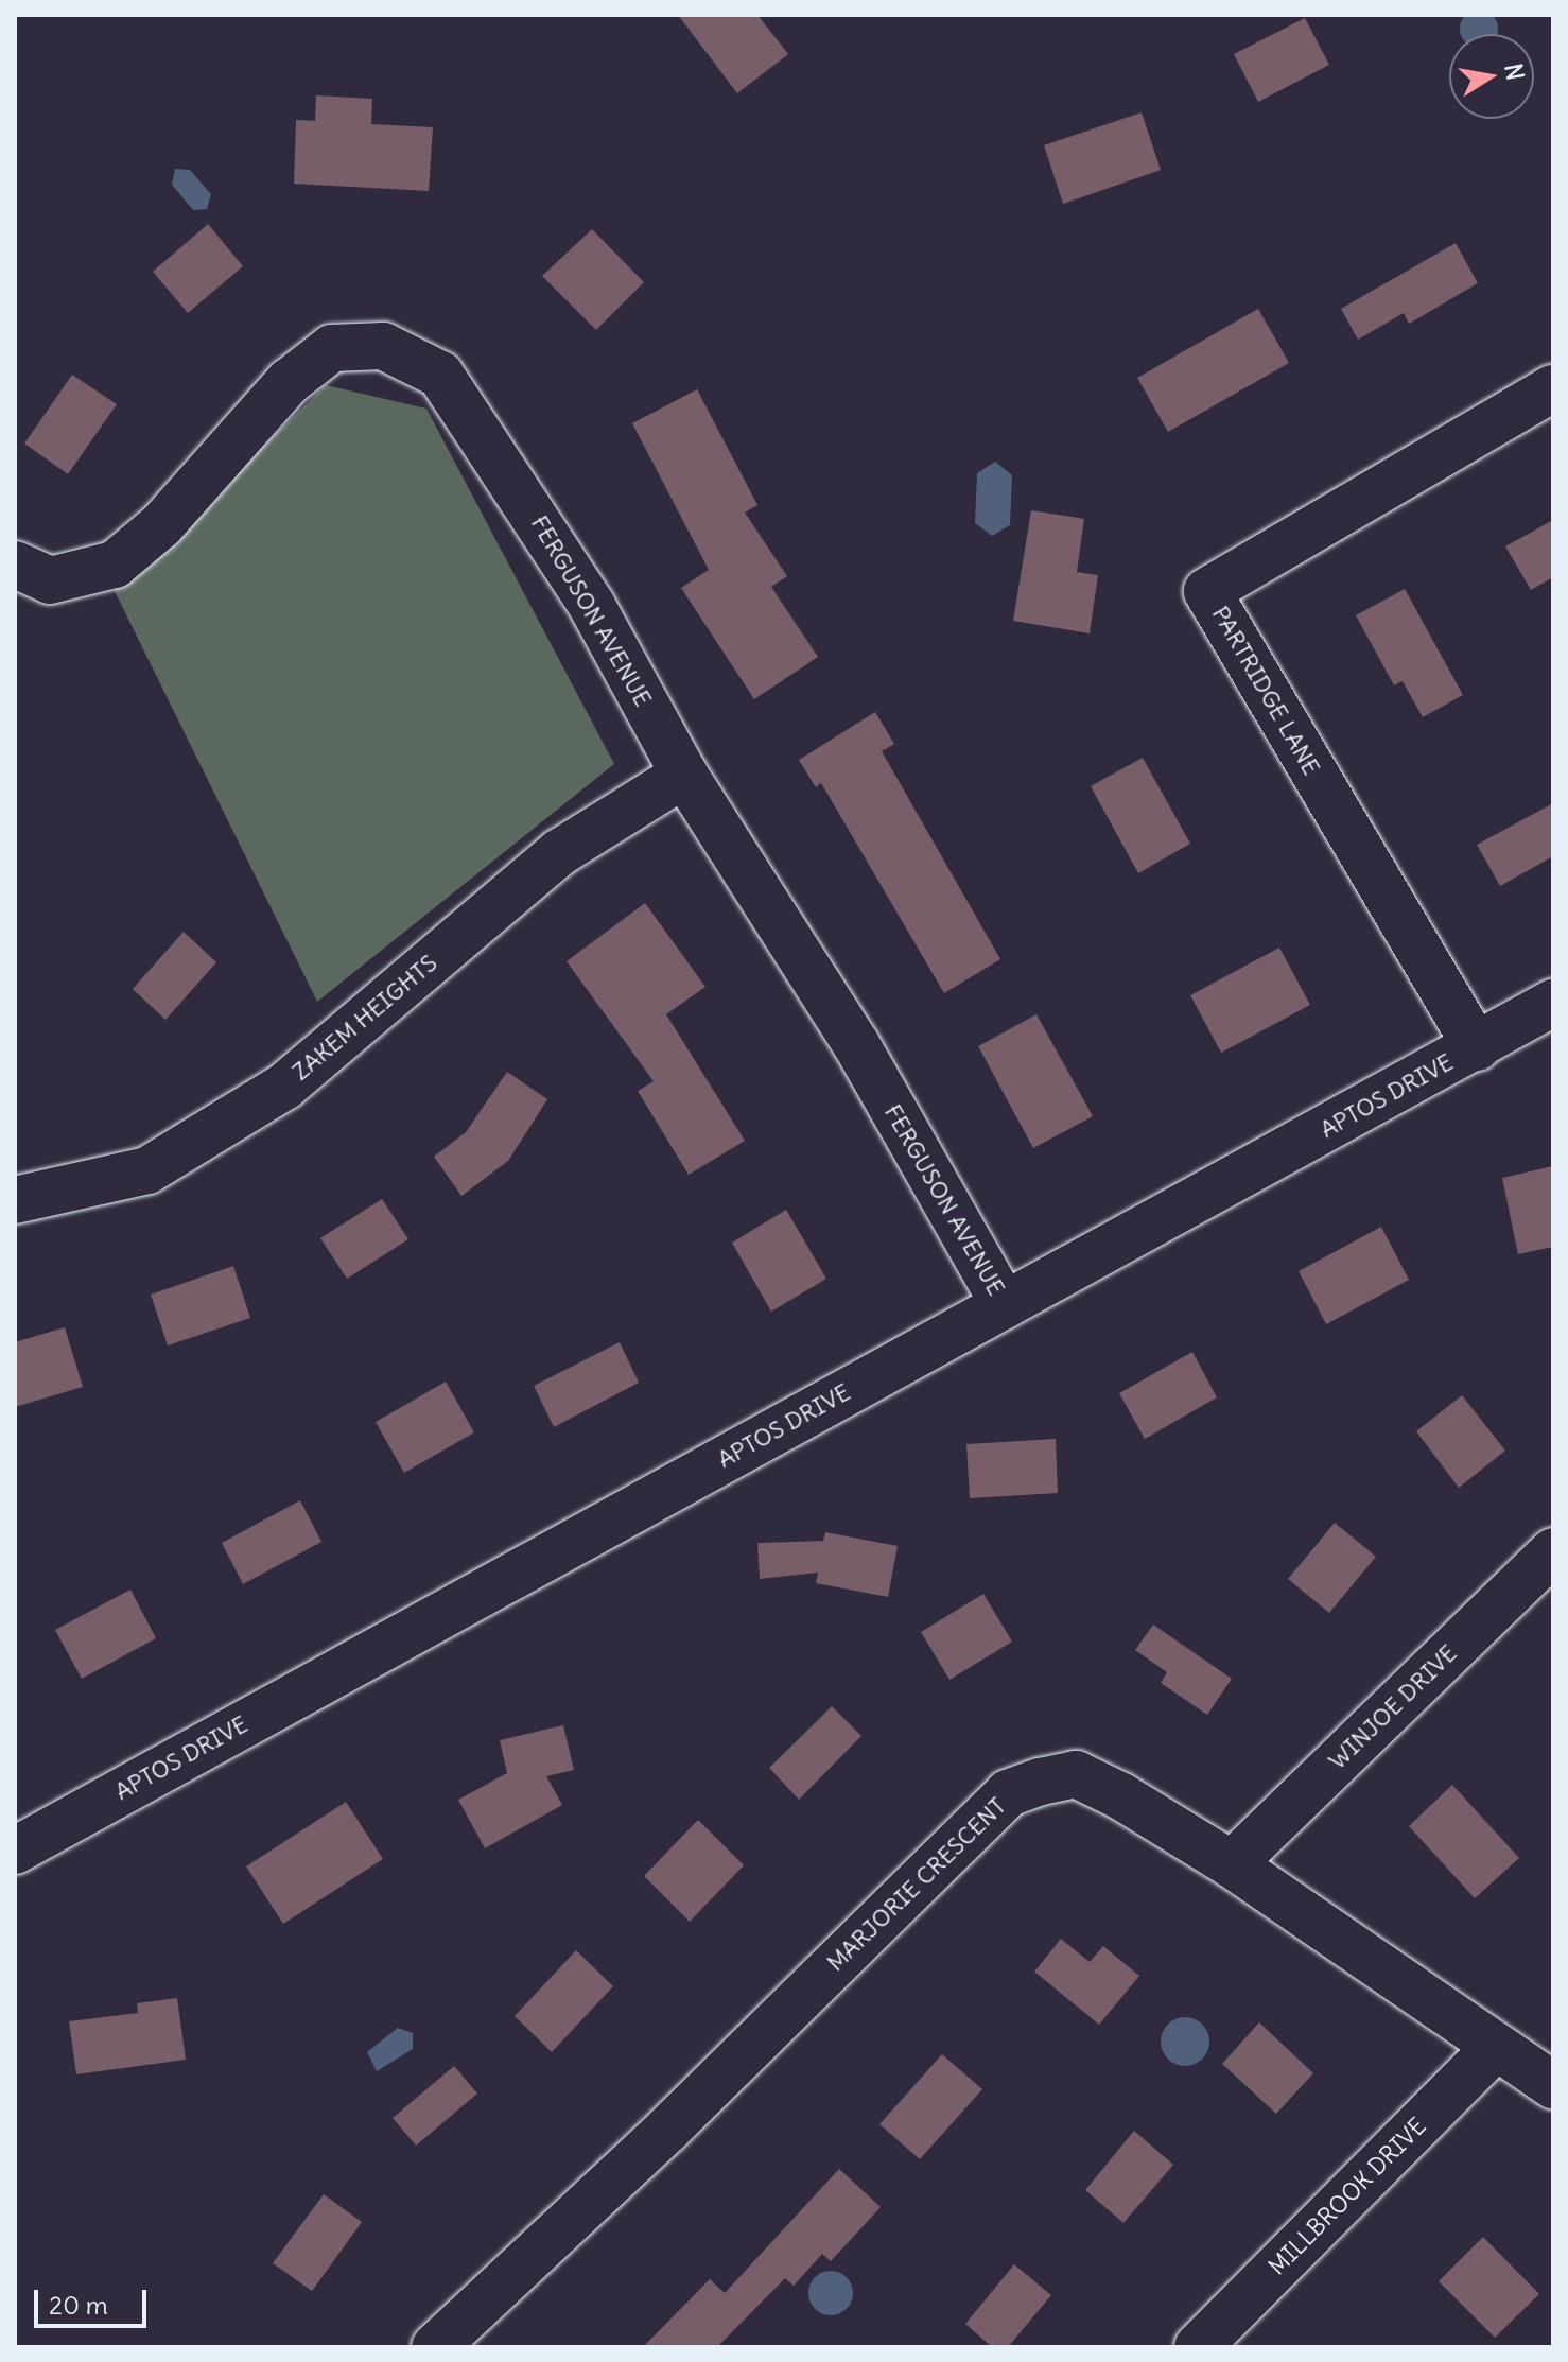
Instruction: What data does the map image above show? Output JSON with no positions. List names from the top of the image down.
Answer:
{
  "streets": {
    "street": [
      "FERGUSON AVENUE",
      "PARTRIDGE LANE",
      "ZAKEM HEIGHTS",
      "APTOS DRIVE",
      "WINJOE DRIVE",
      "MARJORIE CRESCENT",
      "MILLBROOK DRIVE"
    ]
  },
  "crossings": [
    ["FERGUSON AVENUE", "ZAKEM HEIGHTS"],
    ["FERGUSON AVENUE", "APTOS DRIVE"],
    ["PARTRIDGE LANE", "APTOS DRIVE"],
    ["WINJOE DRIVE", "MARJORIE CRESCENT"],
    ["MARJORIE CRESCENT", "MILLBROOK DRIVE"]
  ],
  "scale_bar": "20 m",
  "north": "right"
}
